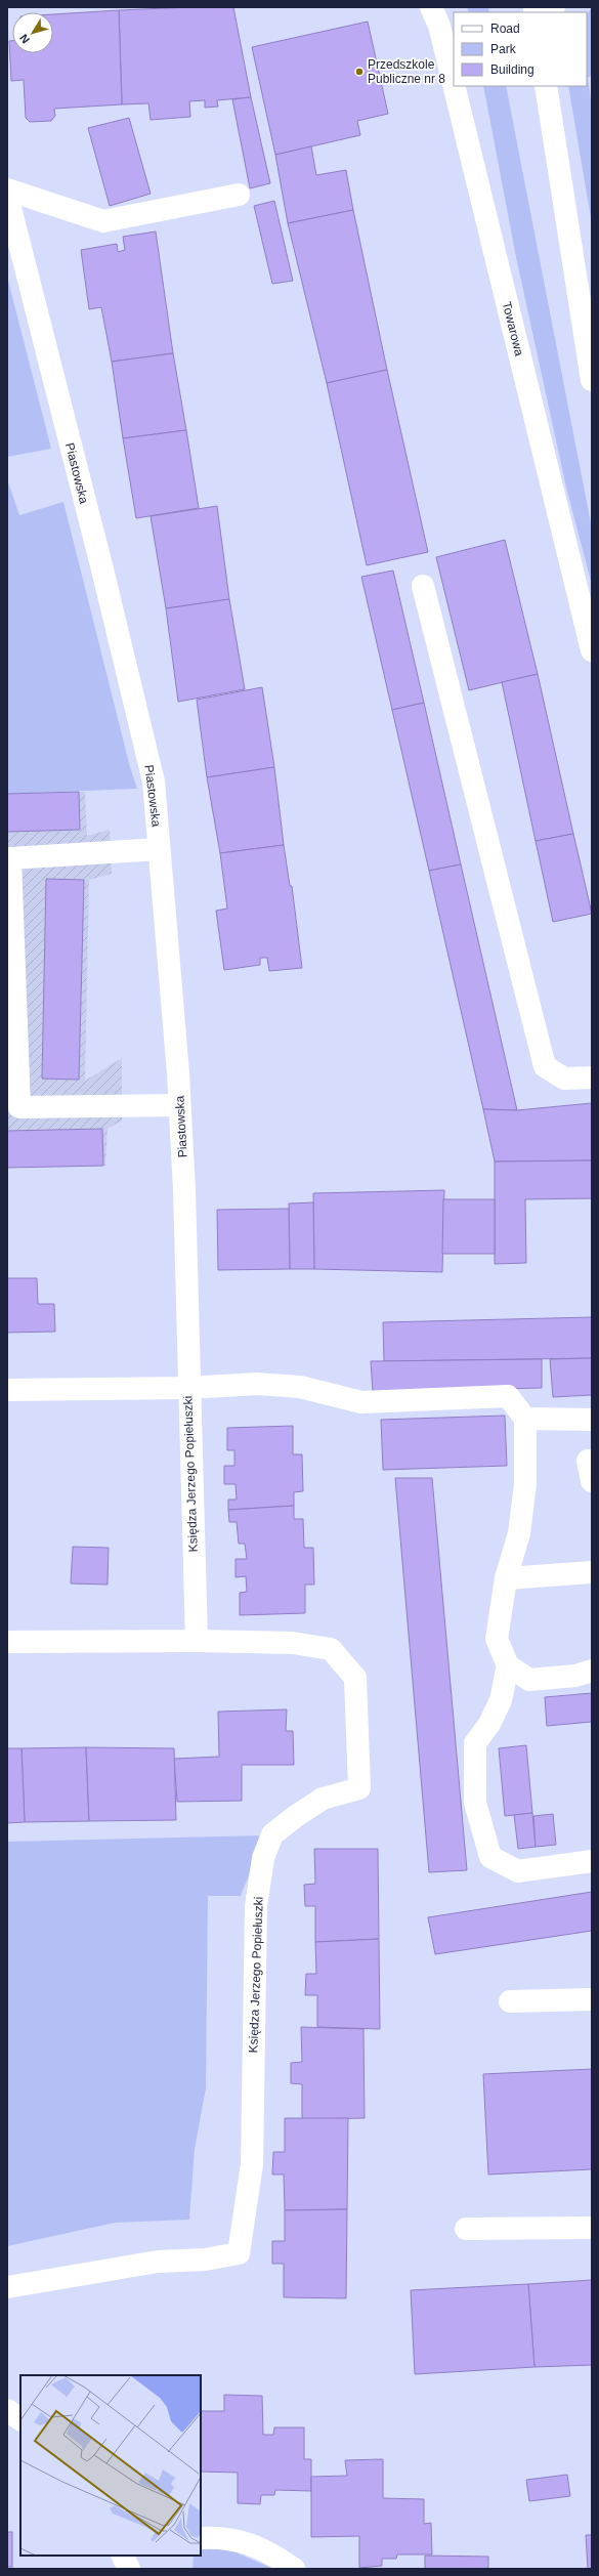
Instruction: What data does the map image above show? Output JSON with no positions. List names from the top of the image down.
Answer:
{
  "streets": {
    "street": ["Towarowa", "Piastowska", "Księdza Jerzego Popiełuszki"]
  },
  "crossings": [
    ["Piastowska", "Księdza Jerzego Popiełuszki"]
  ],
  "places": ["Przedszkole Publiczne nr 8"],
  "legend": ["Road", "Park", "Building"],
  "north": "bottom left"
}
